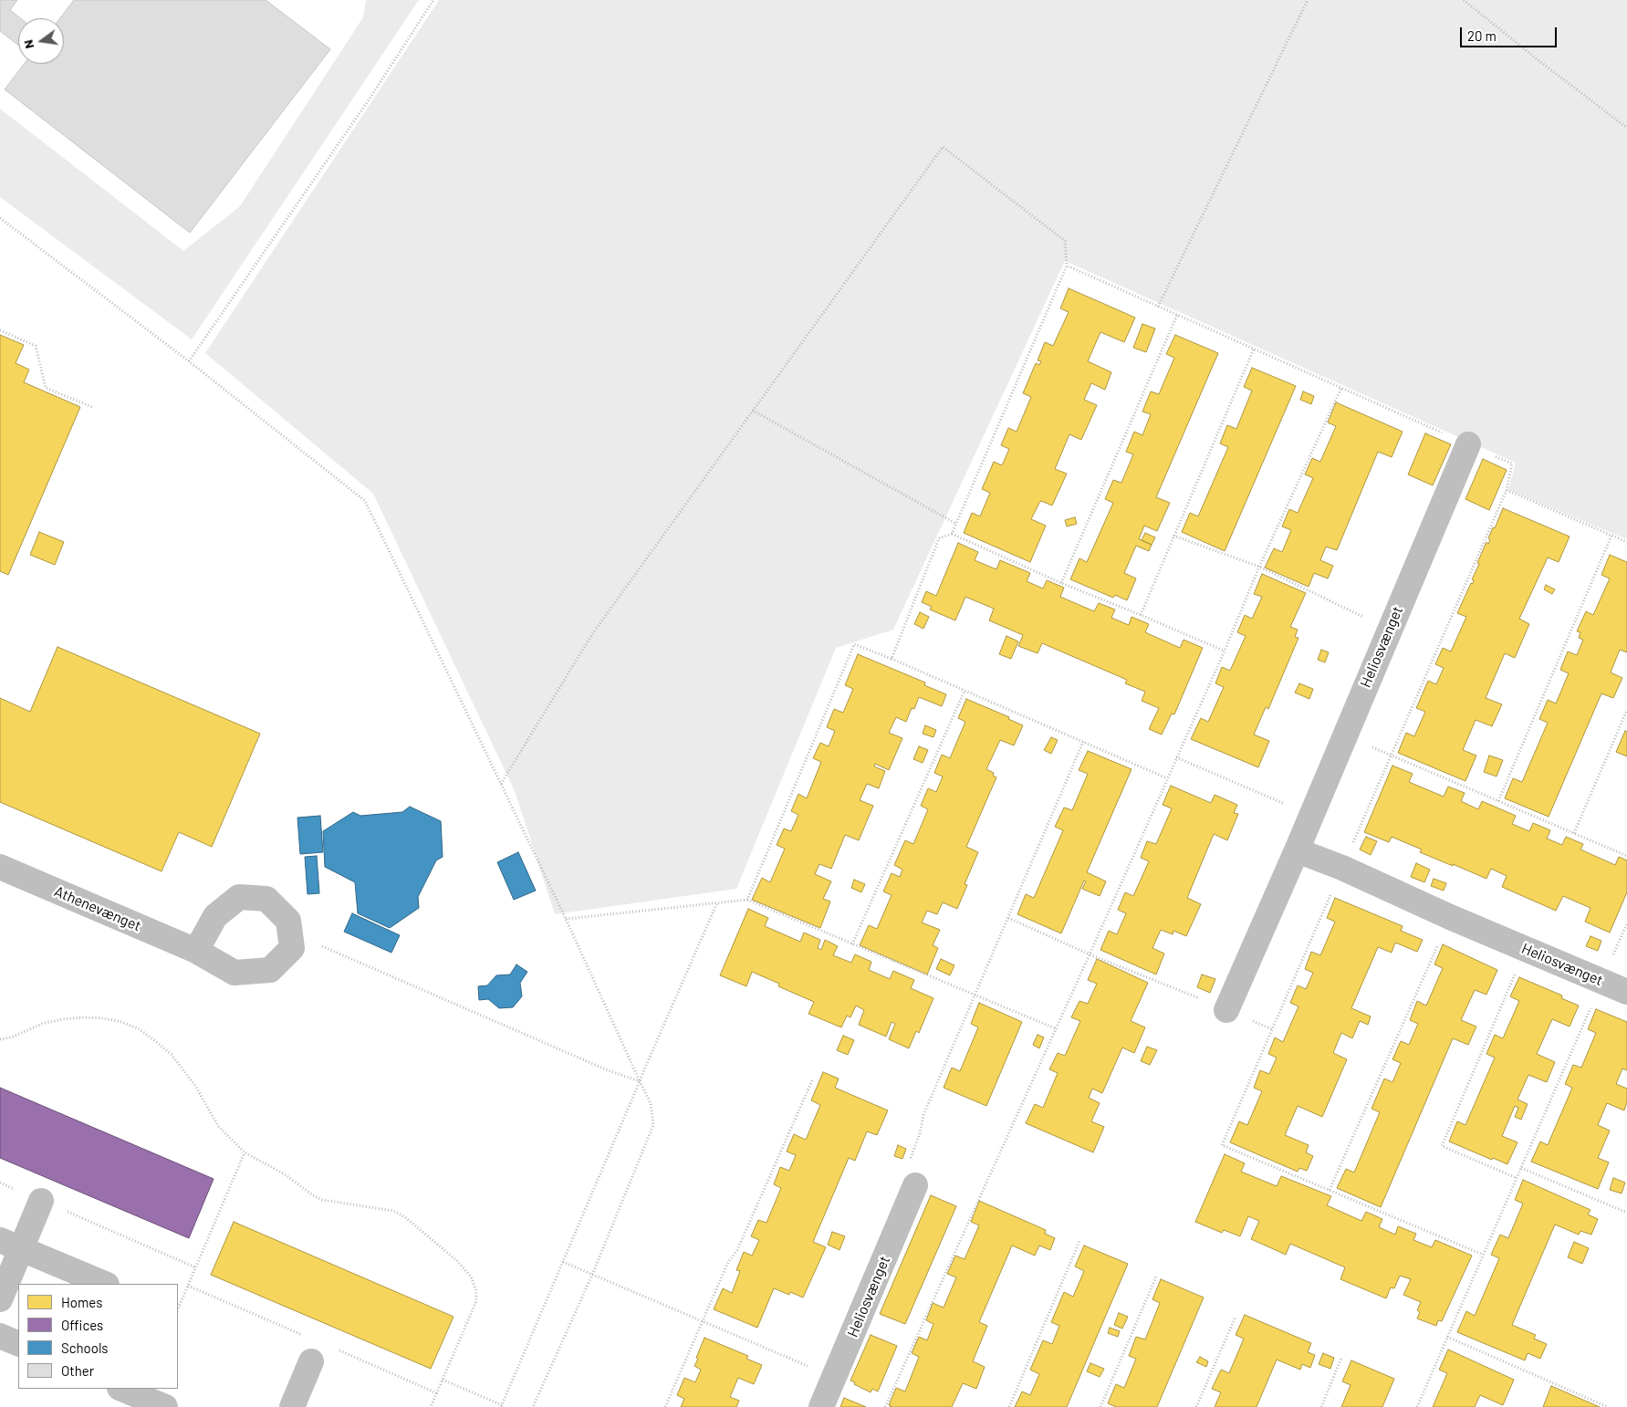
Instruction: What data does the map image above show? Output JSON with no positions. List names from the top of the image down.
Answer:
{
  "streets": {
    "street": ["Heliosvænget", "Athenevænget"]
  },
  "legend": [
    "Homes",
    "Offices",
    "Schools",
    "Other"
  ],
  "scale_bar": "20 m",
  "north": "left"
}
